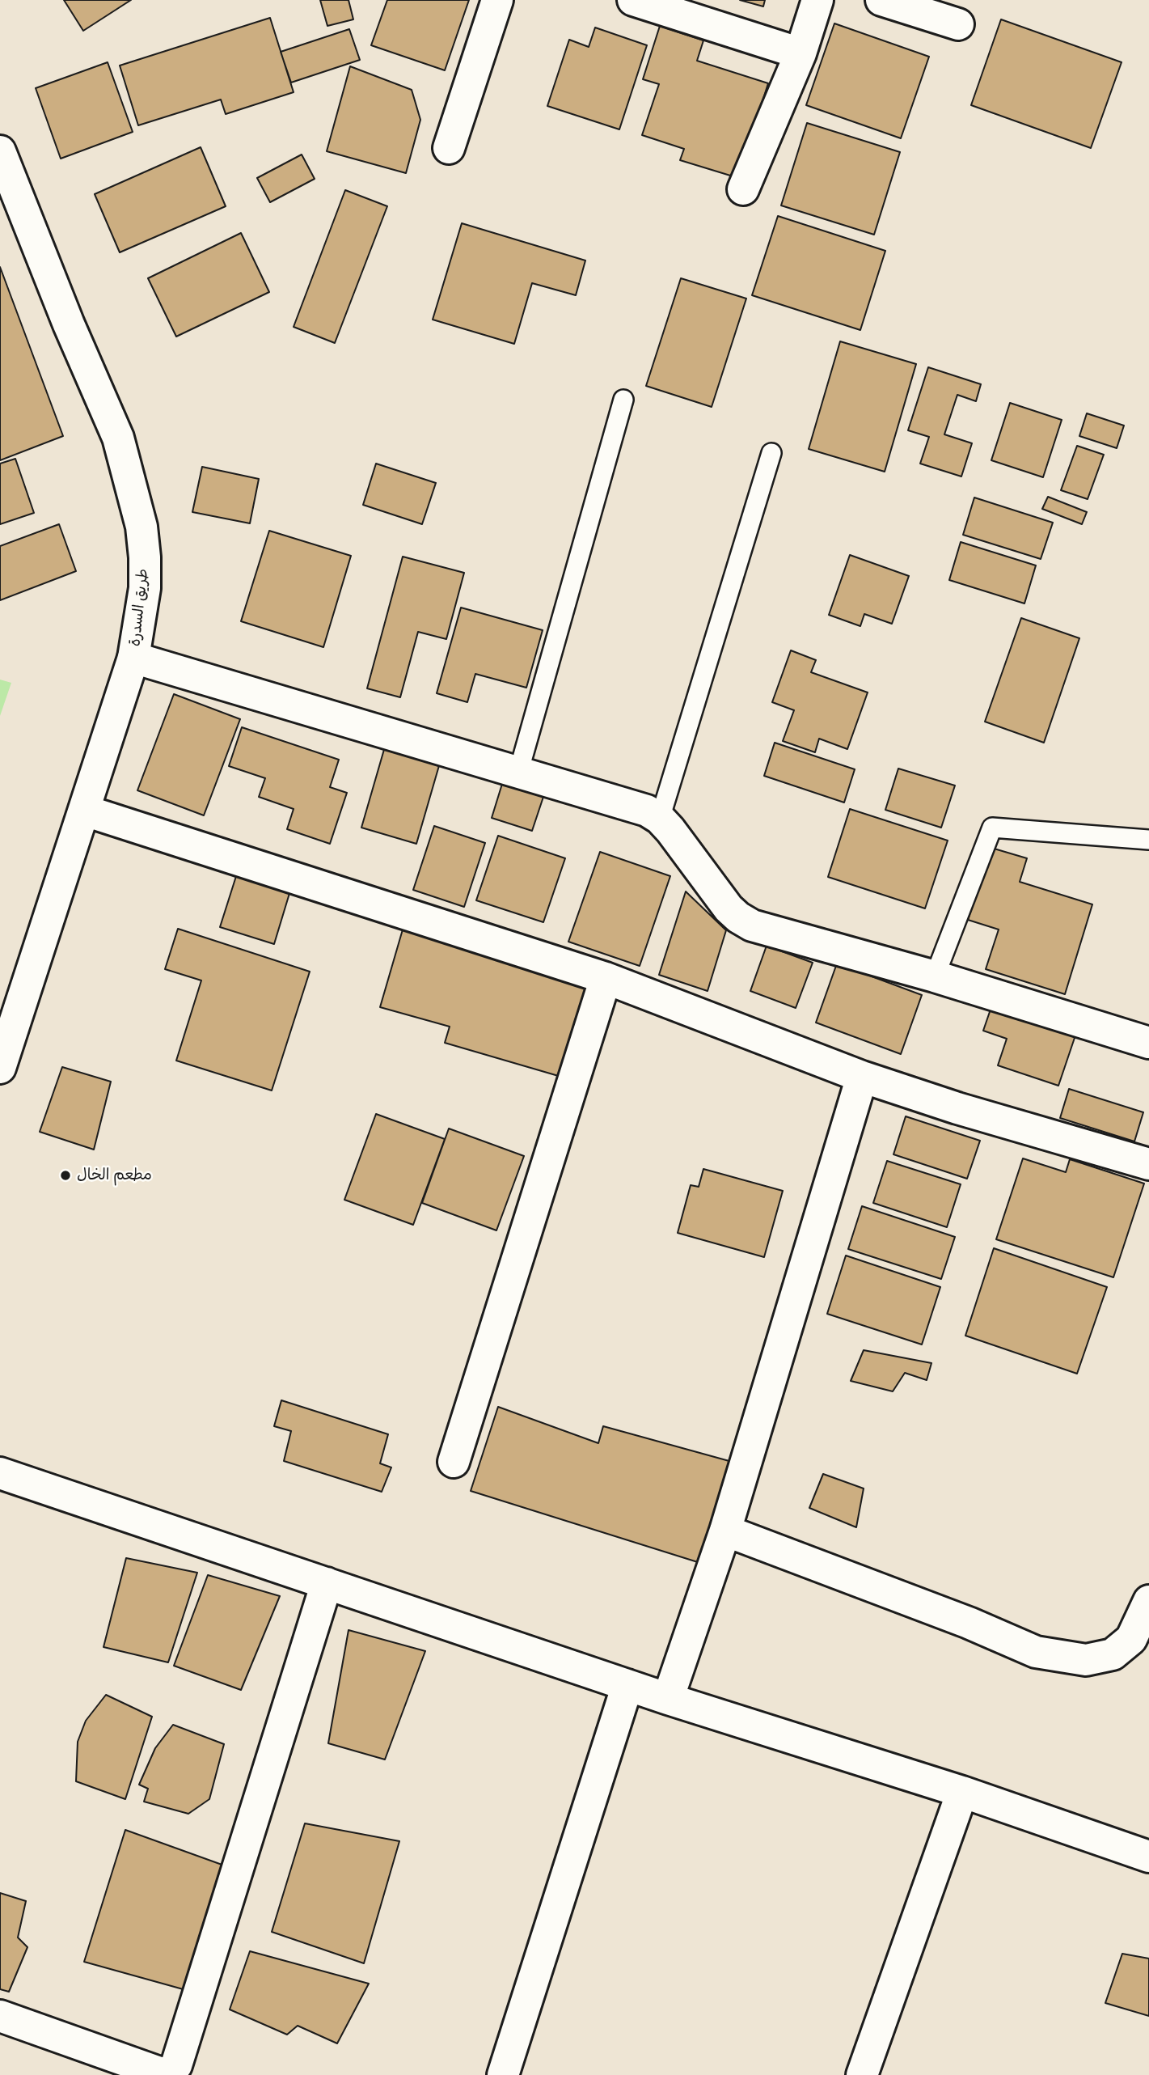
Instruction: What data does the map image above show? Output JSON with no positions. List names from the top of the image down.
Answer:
{
  "streets": {
    "street": ["طريق السدرة"]
  },
  "places": ["مطعم الخال"]
}
